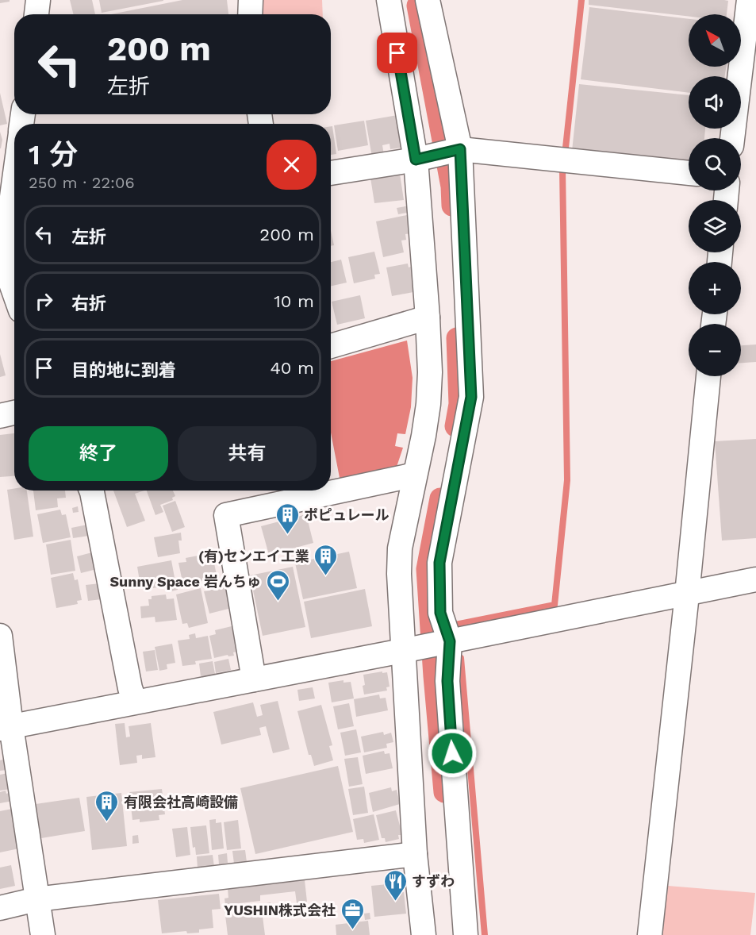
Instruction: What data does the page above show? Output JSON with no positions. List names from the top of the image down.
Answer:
{
  "places": {
    "building": ["ポピュレール", "(有)センエイ工業", "有限会社高崎設備"],
    "sports": ["Sunny Space 岩んちゅ"],
    "restaurant": ["すずわ"],
    "office": ["YUSHIN株式会社"]
  },
  "north": "top left",
  "page": {
    "map_buttons": ["+", "−"],
    "turn": ["200 m", "左折"],
    "heading": ["1 分", "250 m · 22:06"],
    "list": [
      {
        "name": "左折",
        "value": "200 m"
      },
      {
        "name": "右折",
        "value": "10 m"
      },
      {
        "name": "目的地に到着",
        "value": "40 m"
      }
    ],
    "buttons": ["終了", "共有"]
  }
}
